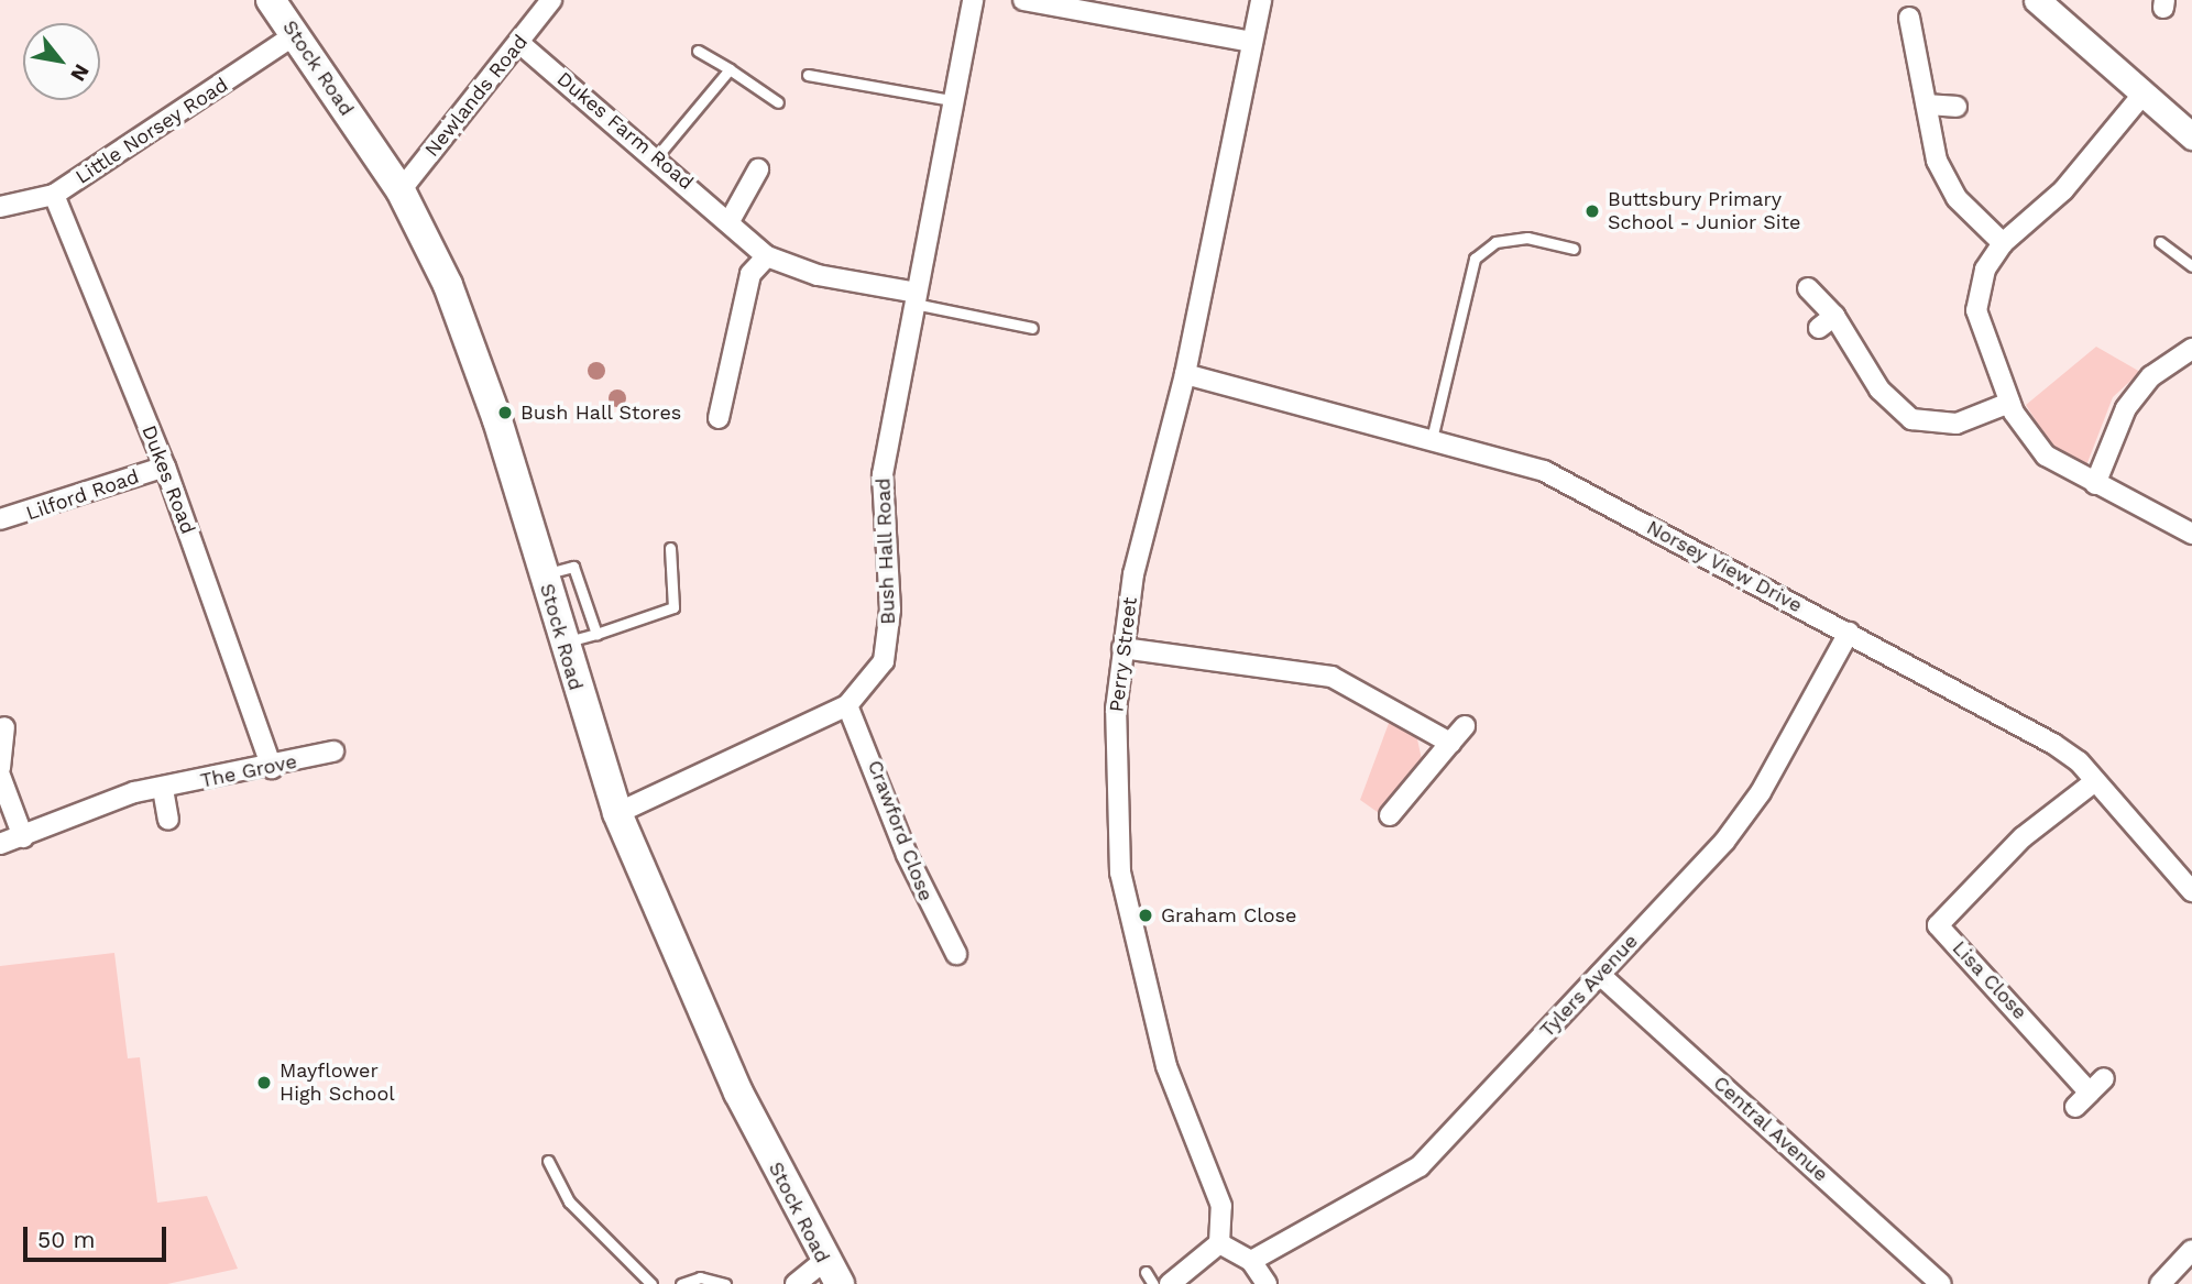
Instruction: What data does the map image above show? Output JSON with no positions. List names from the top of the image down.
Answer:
{
  "streets": {
    "main road": ["Stock Road"],
    "street": [
      "Newlands Road",
      "Little Norsey Road",
      "Dukes Farm Road",
      "Dukes Road",
      "Lilford Road",
      "Bush Hall Road",
      "Norsey View Drive",
      "Perry Street",
      "The Grove",
      "Crawford Close",
      "Lisa Close",
      "Tylers Avenue",
      "Central Avenue"
    ]
  },
  "crossings": [
    ["Stock Road", "Newlands Road"],
    ["Stock Road", "Little Norsey Road"],
    ["Stock Road", "Bush Hall Road"],
    ["Newlands Road", "Dukes Farm Road"],
    ["Little Norsey Road", "Dukes Road"],
    ["Dukes Farm Road", "Bush Hall Road"],
    ["Dukes Road", "Lilford Road"],
    ["Dukes Road", "The Grove"],
    ["Bush Hall Road", "Crawford Close"],
    ["Norsey View Drive", "Perry Street"],
    ["Norsey View Drive", "Lisa Close"],
    ["Norsey View Drive", "Tylers Avenue"],
    ["Tylers Avenue", "Central Avenue"]
  ],
  "places": [
    "Buttsbury Primary School - Junior Site",
    "Bush Hall Stores",
    "Graham Close",
    "Mayflower High School"
  ],
  "scale_bar": "50 m",
  "north": "bottom right"
}
